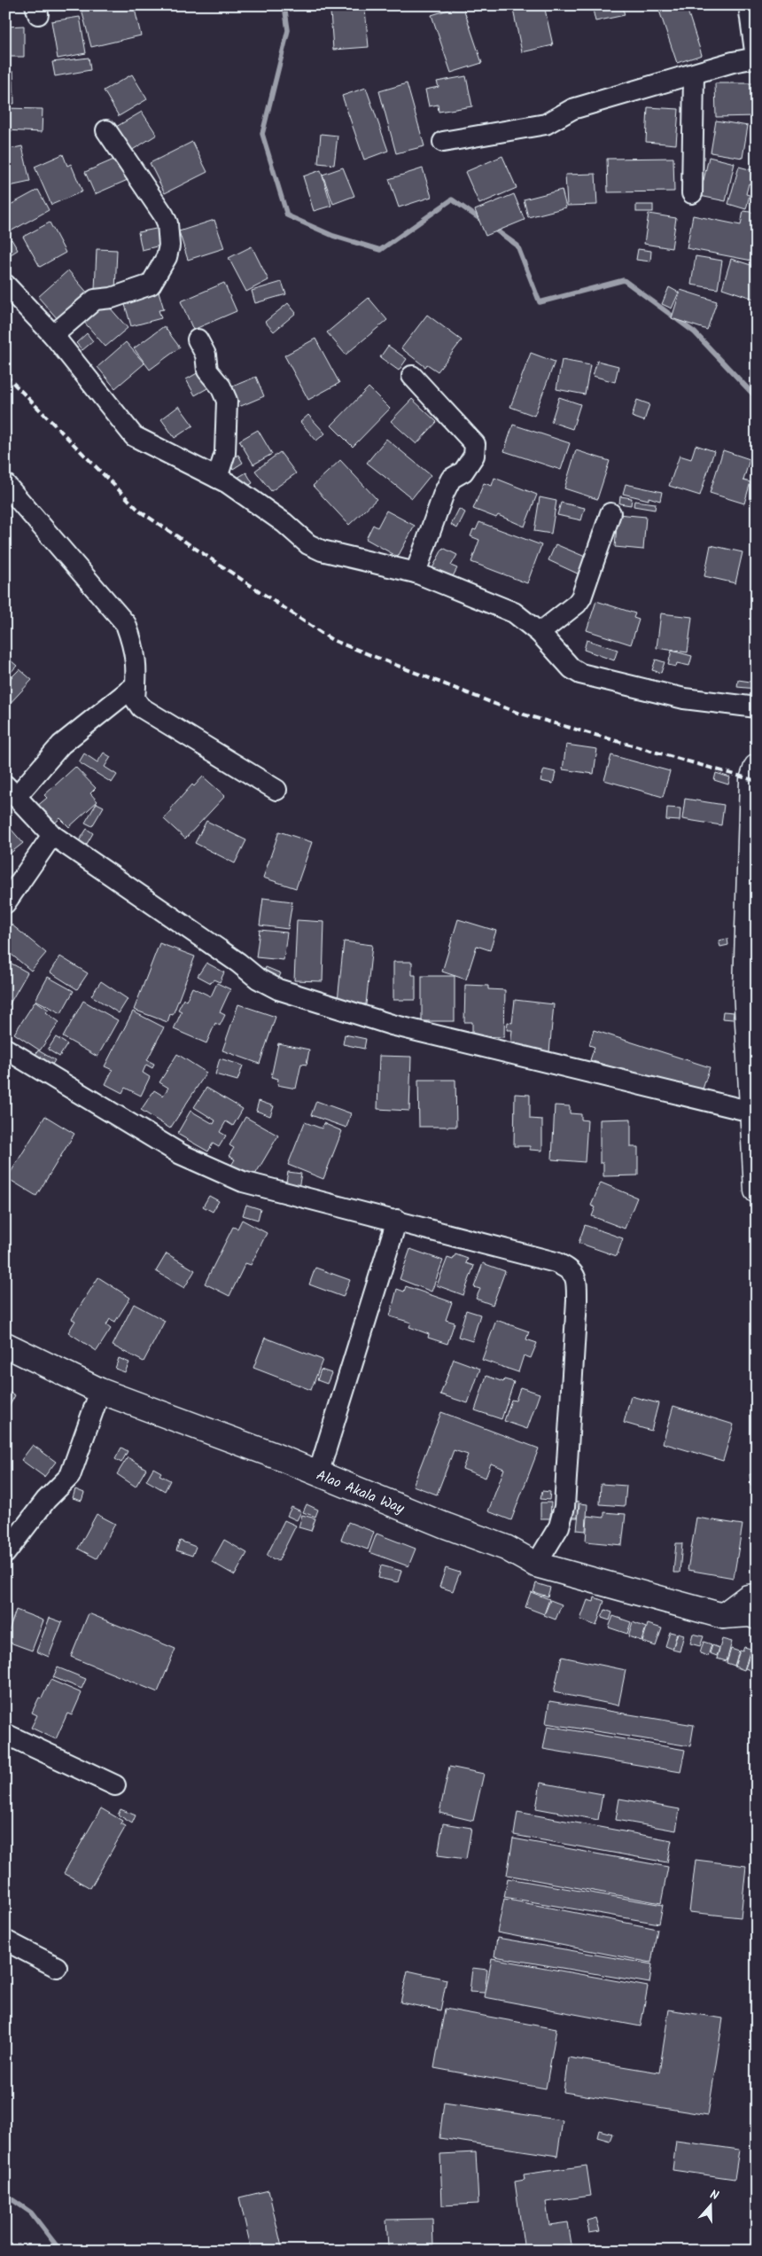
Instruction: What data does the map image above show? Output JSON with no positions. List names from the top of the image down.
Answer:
{
  "streets": {
    "street": ["Alao Akala Way"]
  },
  "north": "top"
}
